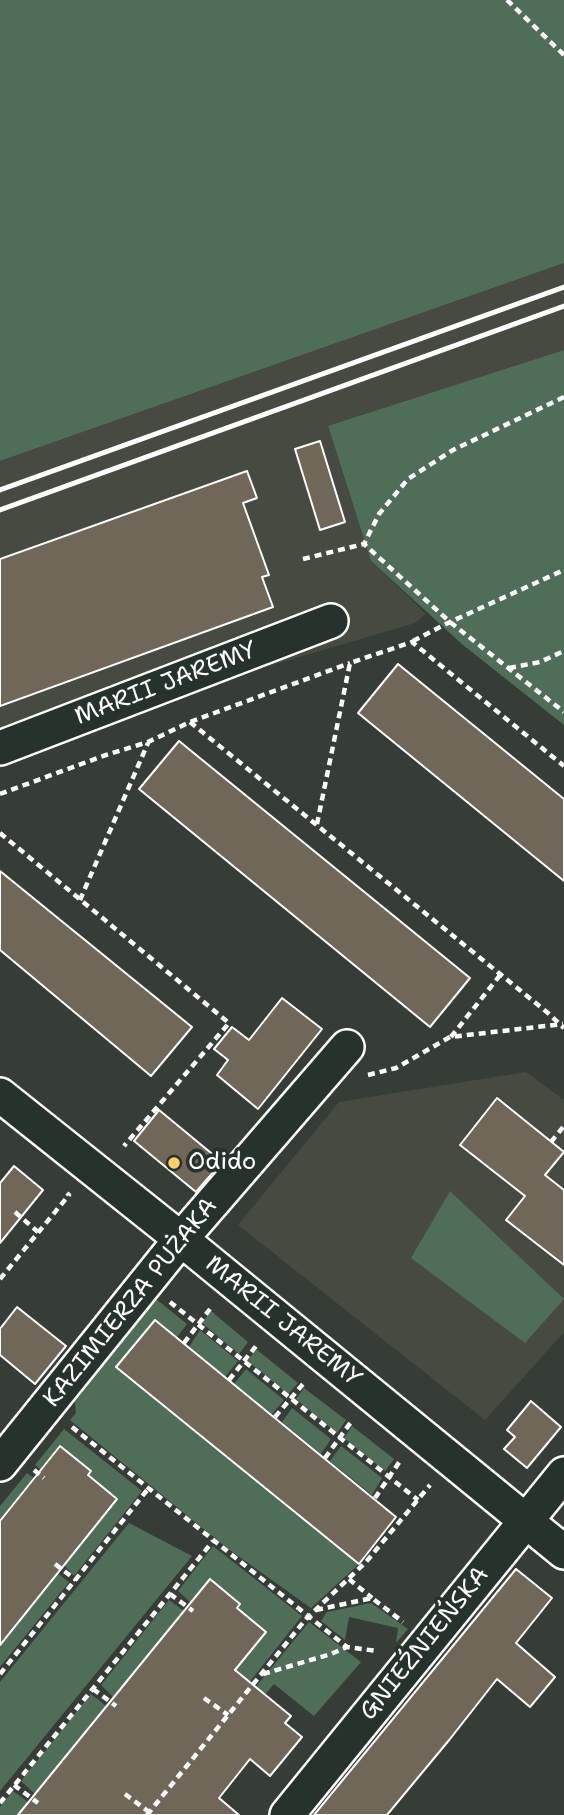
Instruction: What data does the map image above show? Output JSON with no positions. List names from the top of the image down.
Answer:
{
  "streets": {
    "street": ["MARII JAREMY", "KAZIMIERZA PUŻAKA", "GNIEŹNIEŃSKA"]
  },
  "crossings": [
    ["MARII JAREMY", "KAZIMIERZA PUŻAKA"],
    ["MARII JAREMY", "GNIEŹNIEŃSKA"]
  ],
  "places": ["Odido"]
}
